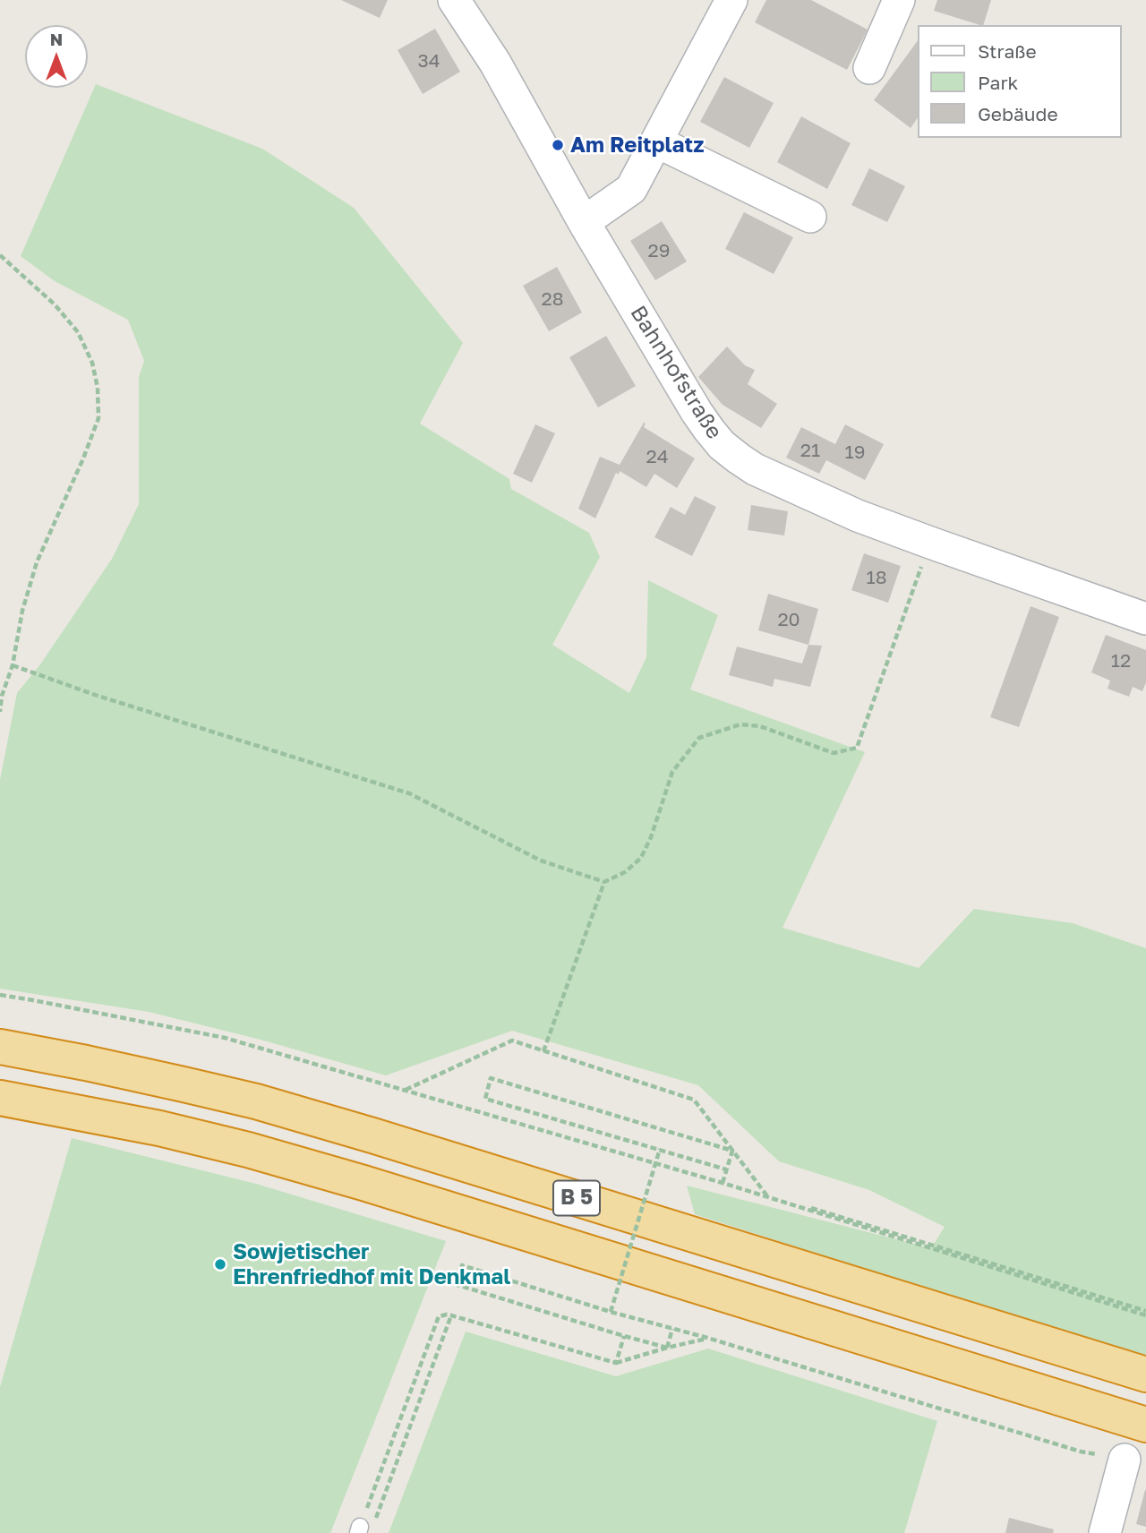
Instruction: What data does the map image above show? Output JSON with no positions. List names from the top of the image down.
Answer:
{
  "streets": {
    "highway": ["B 5"],
    "street": ["Bahnhofstraße"]
  },
  "places": ["Am Reitplatz", "Sowjetischer Ehrenfriedhof mit Denkmal"],
  "house_numbers": [
    "34",
    "29",
    "28",
    "21",
    "19",
    "24",
    "18",
    "20",
    "12"
  ],
  "legend": ["Straße", "Park", "Gebäude"],
  "north": "top"
}
